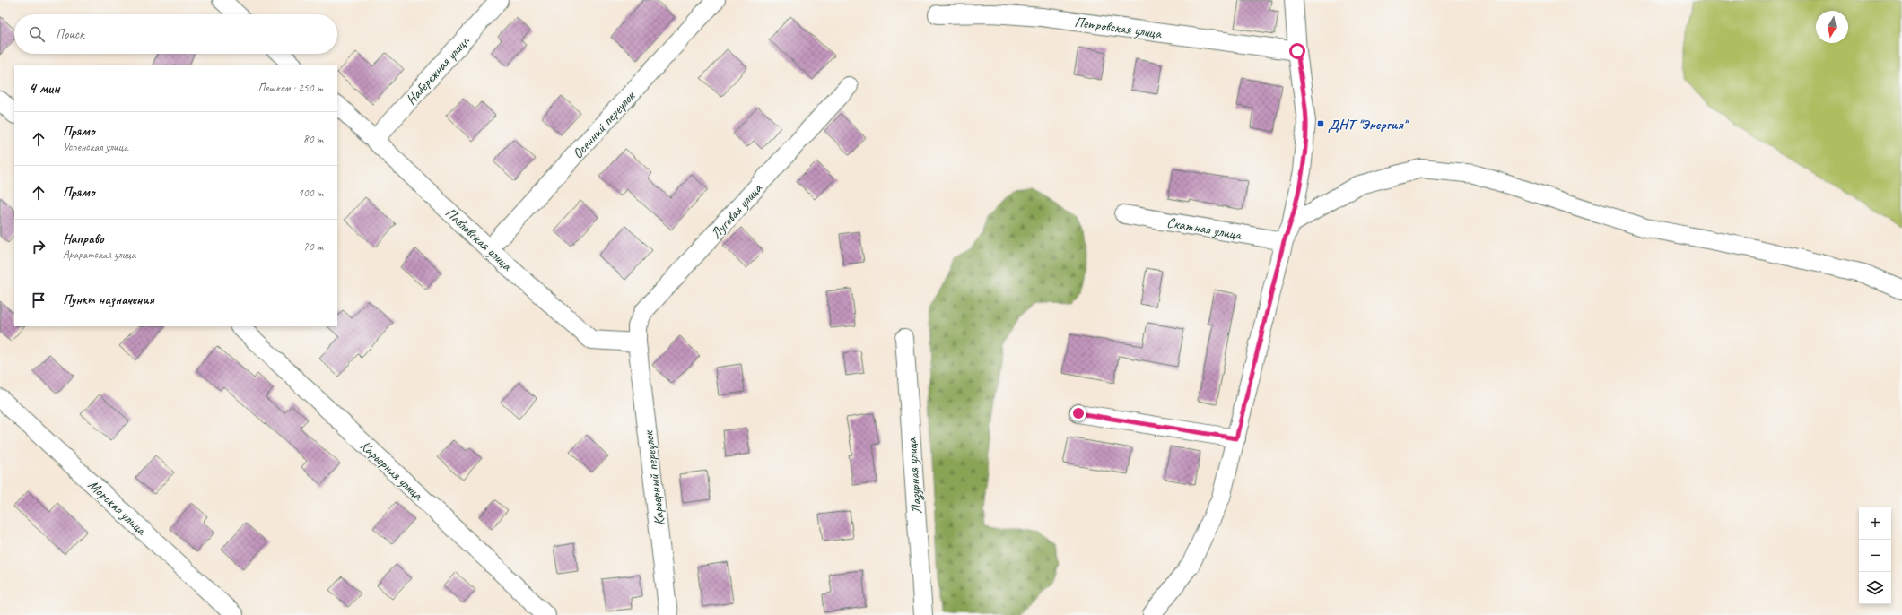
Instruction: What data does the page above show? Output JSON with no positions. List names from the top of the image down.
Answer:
{
  "streets": {
    "street": [
      "Петровская улица",
      "Набережная улица",
      "Осенний переулок",
      "Луговая улица",
      "Скатная улица",
      "Павловская улица",
      "Карьерная улица",
      "Лазурная улица",
      "Карьерный переулок",
      "Морская улица"
    ]
  },
  "crossings": [
    ["Набережная улица", "Павловская улица"],
    ["Осенний переулок", "Павловская улица"],
    ["Луговая улица", "Павловская улица"],
    ["Луговая улица", "Карьерный переулок"],
    ["Павловская улица", "Карьерный переулок"]
  ],
  "places": {
    "transit": ["ДНТ \"Энергия\""]
  },
  "north": "bottom",
  "page": {
    "search": "Поиск",
    "heading": ["4 мин", "Пешком · 250 m"],
    "list": [
      ["Прямо", "Успенская улица", "80 m"],
      ["Прямо", "100 m"],
      ["Направо", "Араратская улица", "70 m"],
      "Пункт назначения"
    ],
    "map_buttons": ["+", "−"]
  }
}
